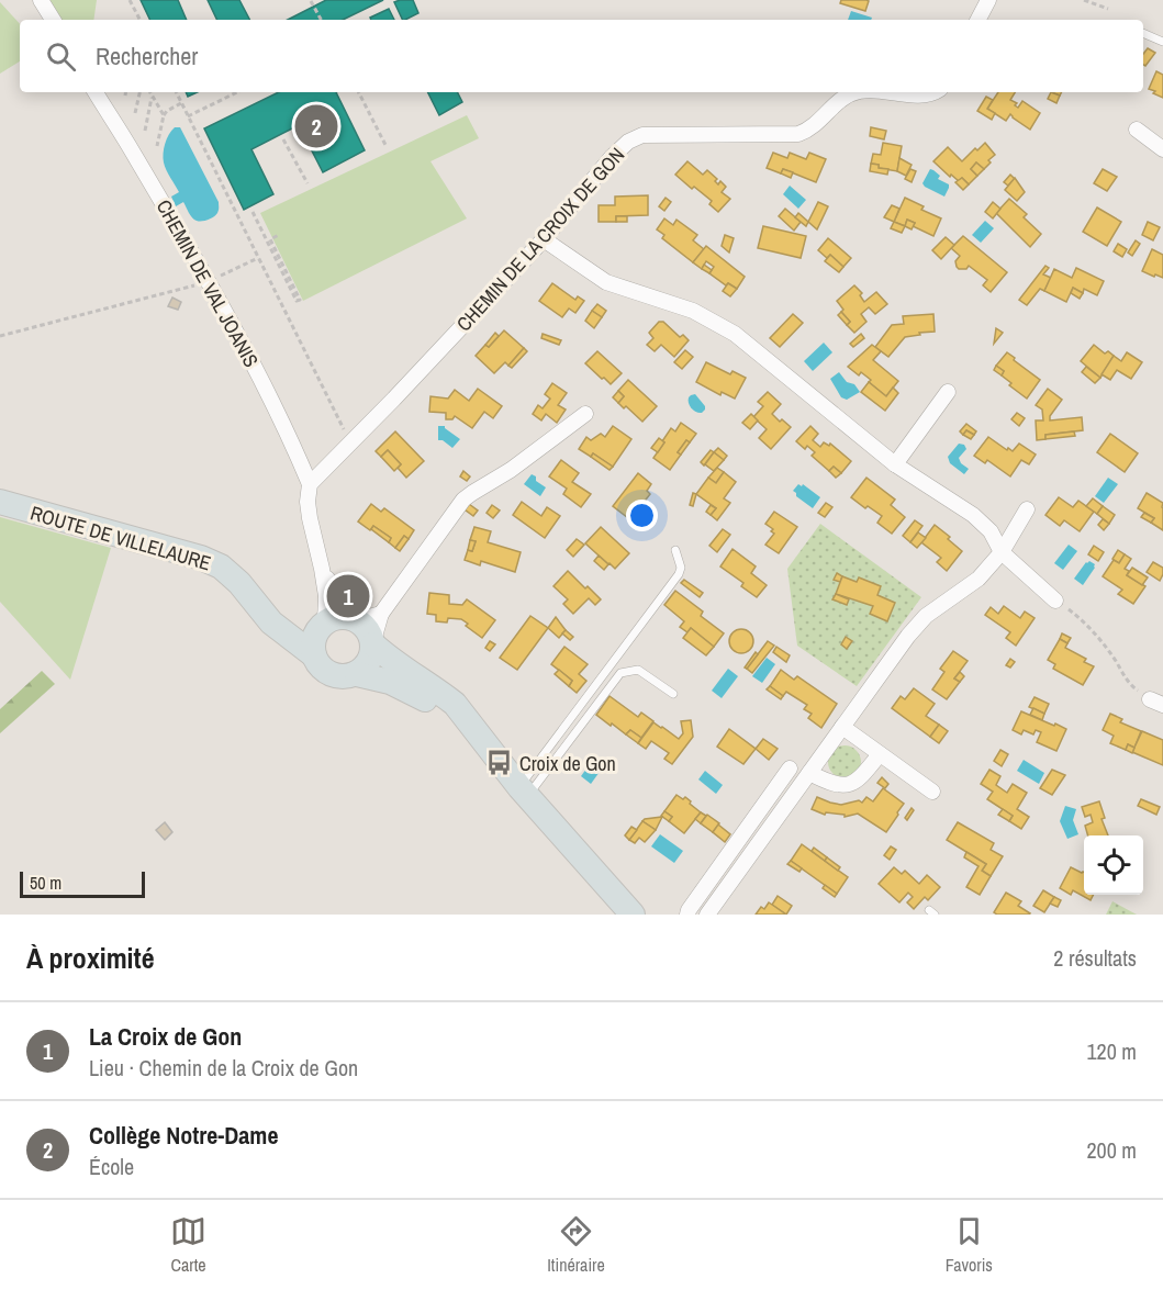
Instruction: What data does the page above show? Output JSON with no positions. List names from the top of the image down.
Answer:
{
  "streets": {
    "main road": ["ROUTE DE VILLELAURE"],
    "street": ["CHEMIN DE LA CROIX DE GON", "CHEMIN DE VAL JOANIS"]
  },
  "crossings": [
    ["CHEMIN DE LA CROIX DE GON", "CHEMIN DE VAL JOANIS"]
  ],
  "places": {
    "bus stop": ["Croix de Gon"]
  },
  "scale_bar": "50 m",
  "page": {
    "search": "Rechercher",
    "pins": ["2", "1"],
    "scale": "50 m",
    "heading": ["À proximité", "2 résultats"],
    "list": [
      {
        "mark": "1",
        "name": "La Croix de Gon",
        "note": "Lieu · Chemin de la Croix de Gon",
        "value": "120 m"
      },
      {
        "mark": "2",
        "name": "Collège Notre-Dame",
        "note": "École",
        "value": "200 m"
      }
    ],
    "nav": ["Carte", "Itinéraire", "Favoris"]
  }
}
